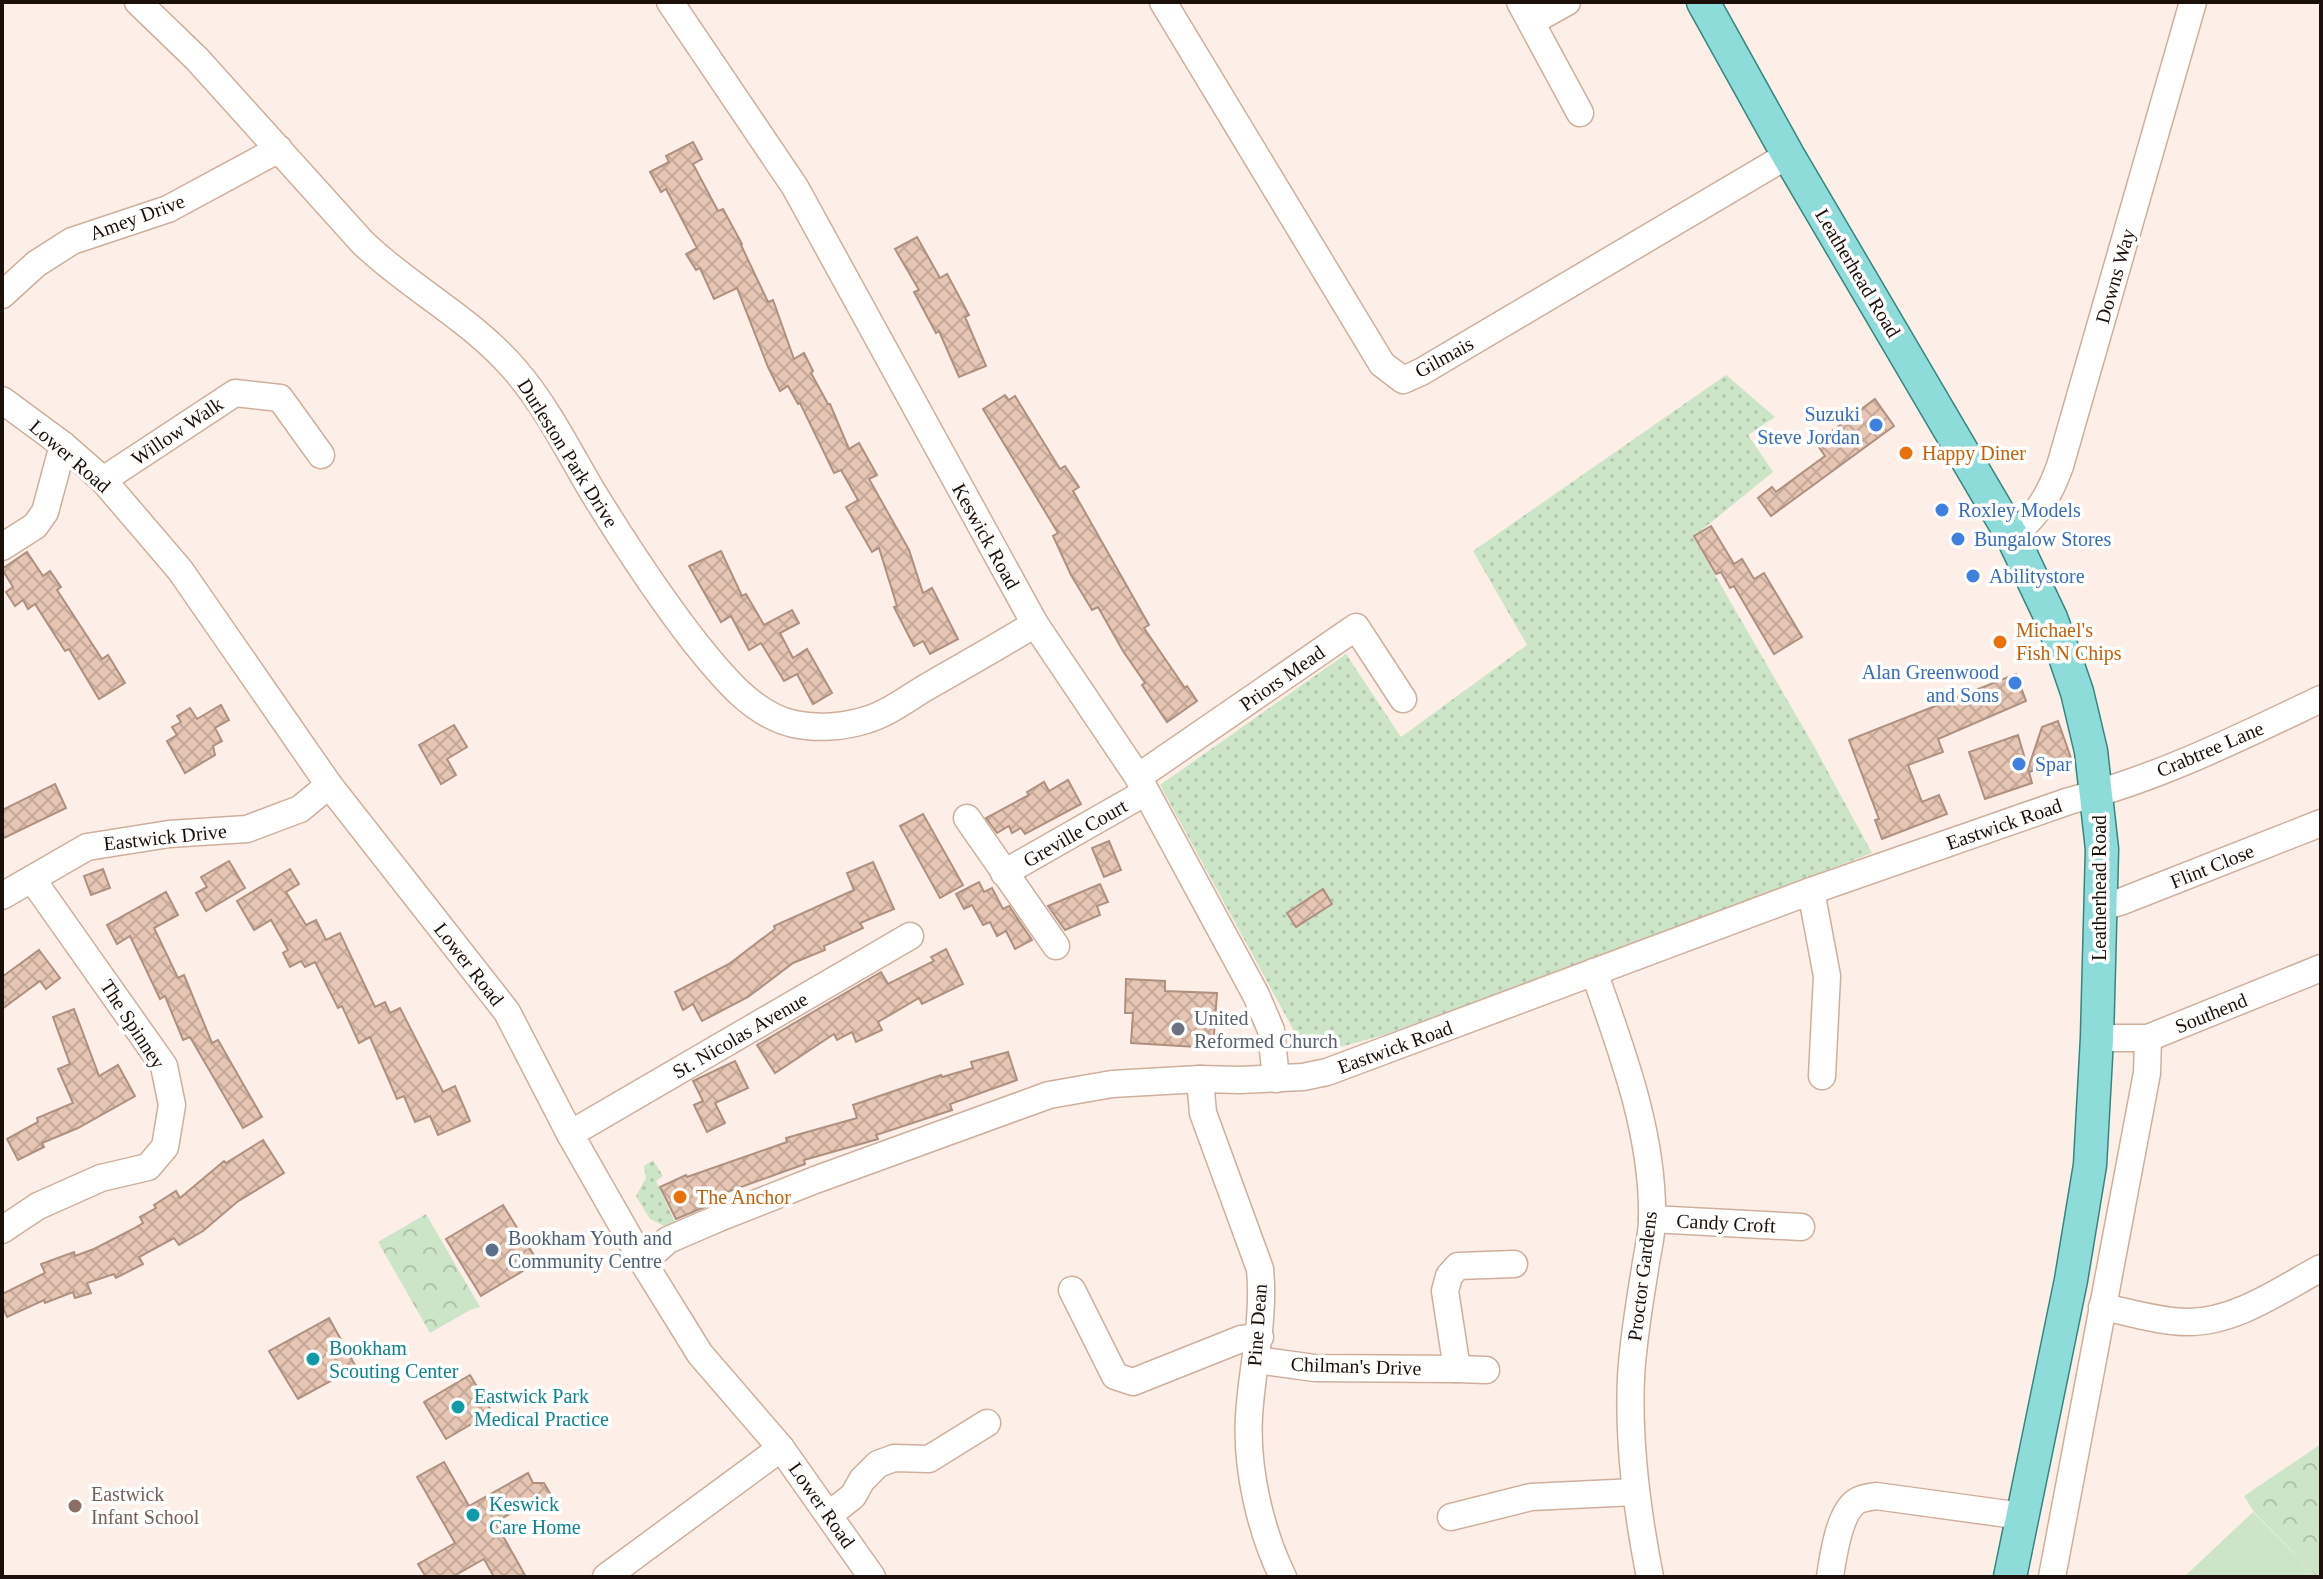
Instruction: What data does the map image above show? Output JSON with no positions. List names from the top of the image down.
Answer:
{
  "streets": {
    "main road": ["Leatherhead Road"],
    "street": [
      "Amey Drive",
      "Downs Way",
      "Gilmais",
      "Willow Walk",
      "Durleston Park Drive",
      "Lower Road",
      "Keswick Road",
      "Priors Mead",
      "Crabtree Lane",
      "Eastwick Road",
      "Greville Court",
      "Eastwick Drive",
      "Flint Close",
      "Southend",
      "The Spinney",
      "St. Nicolas Avenue",
      "Candy Croft",
      "Proctor Gardens",
      "Pine Dean",
      "Chilman's Drive"
    ]
  },
  "crossings": [
    ["Amey Drive", "Durleston Park Drive"],
    ["Leatherhead Road", "Downs Way"],
    ["Leatherhead Road", "Gilmais"],
    ["Leatherhead Road", "Crabtree Lane"],
    ["Leatherhead Road", "Eastwick Road"],
    ["Leatherhead Road", "Flint Close"],
    ["Leatherhead Road", "Southend"],
    ["Willow Walk", "Lower Road"],
    ["Durleston Park Drive", "Keswick Road"],
    ["Lower Road", "Eastwick Road"],
    ["Lower Road", "Eastwick Drive"],
    ["Lower Road", "St. Nicolas Avenue"],
    ["Keswick Road", "Priors Mead"],
    ["Keswick Road", "Eastwick Road"],
    ["Keswick Road", "Greville Court"],
    ["Priors Mead", "Greville Court"],
    ["Crabtree Lane", "Eastwick Road"],
    ["Eastwick Road", "Proctor Gardens"],
    ["Eastwick Road", "Pine Dean"],
    ["Eastwick Drive", "The Spinney"],
    ["Candy Croft", "Proctor Gardens"],
    ["Pine Dean", "Chilman's Drive"]
  ],
  "places": [
    "Suzuki Steve Jordan",
    "Happy Diner",
    "Roxley Models",
    "Bungalow Stores",
    "Abilitystore",
    "Michael's Fish N Chips",
    "Alan Greenwood and Sons",
    "Spar",
    "United Reformed Church",
    "The Anchor",
    "Bookham Youth and Community Centre",
    "Bookham Scouting Center",
    "Eastwick Park Medical Practice",
    "Eastwick Infant School",
    "Keswick Care Home"
  ]
}
